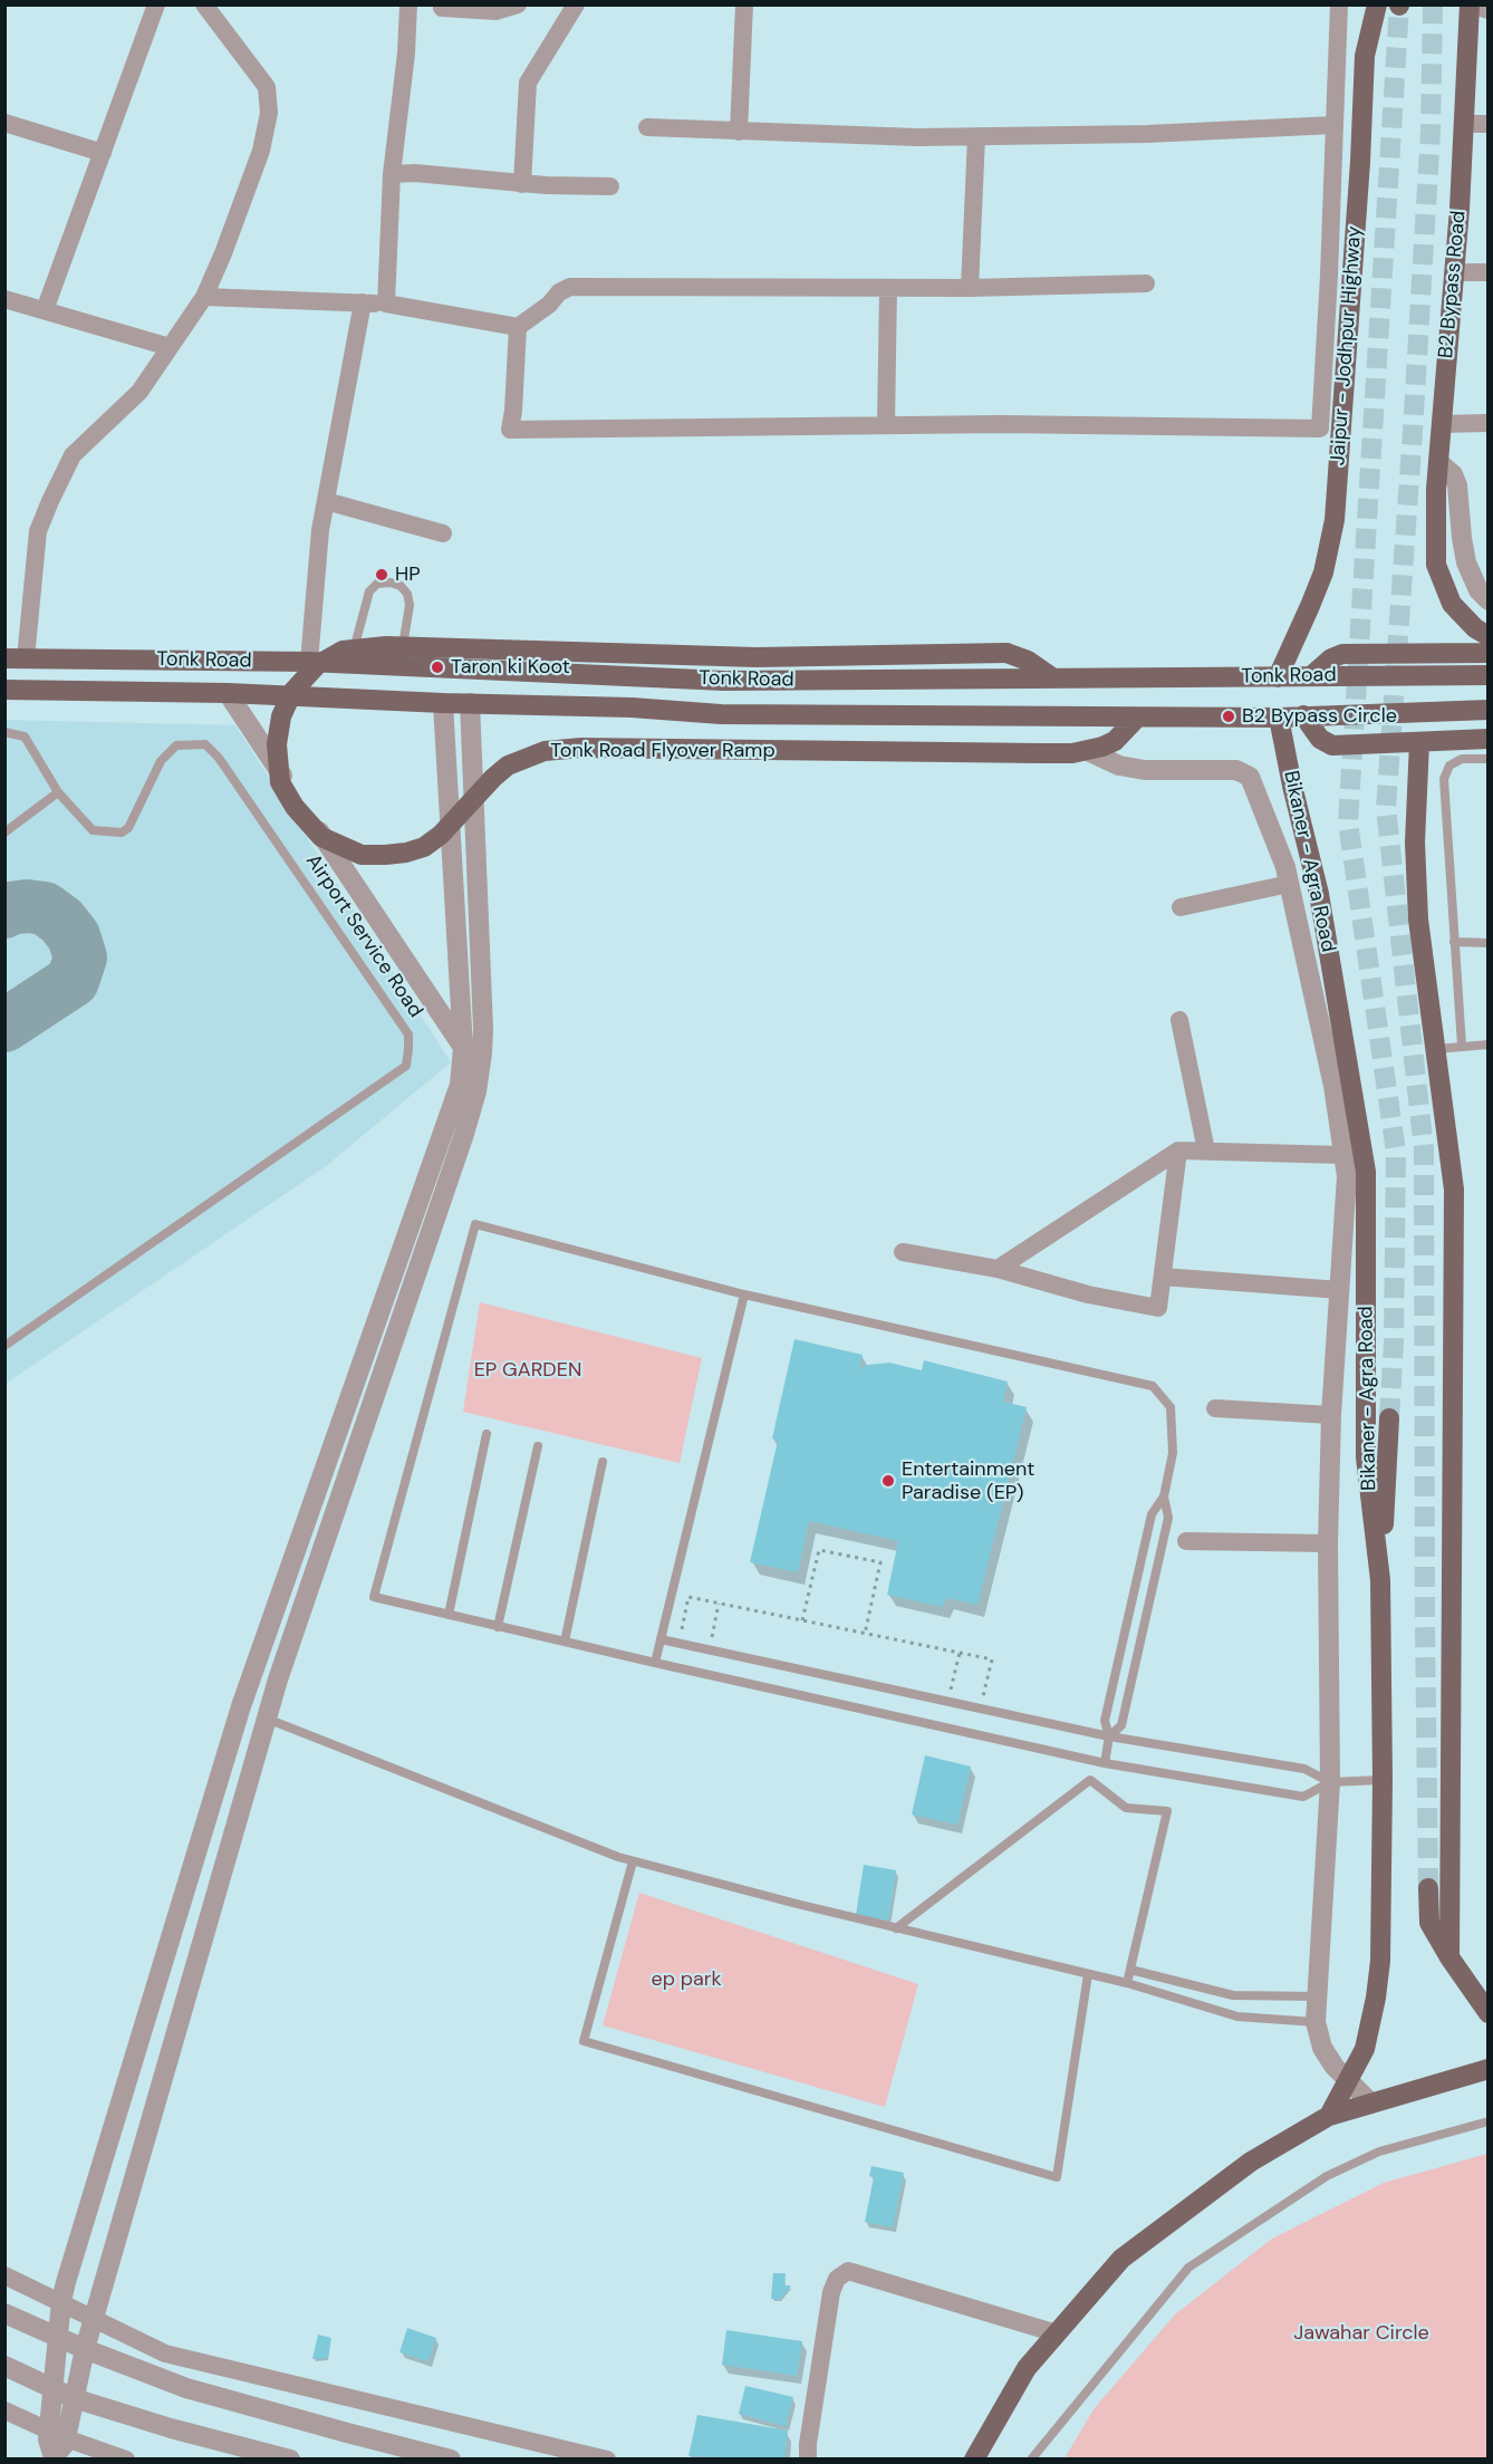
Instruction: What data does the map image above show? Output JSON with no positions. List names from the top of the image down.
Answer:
{
  "streets": {
    "main road": [
      "B2 Bypass Road",
      "Jaipur - Jodhpur Highway",
      "Tonk Road",
      "Tonk Road Flyover Ramp",
      "Bikaner - Agra Road"
    ],
    "lane": ["Airport Service Road"]
  },
  "crossings": [
    ["Jaipur - Jodhpur Highway", "Tonk Road"],
    ["Tonk Road", "Tonk Road Flyover Ramp"],
    ["Tonk Road", "Bikaner - Agra Road"]
  ],
  "parks": ["EP GARDEN", "ep park", "Jawahar Circle"],
  "places": [
    "HP",
    "Taron ki Koot",
    "B2 Bypass Circle",
    "Entertainment Paradise (EP)"
  ]
}
